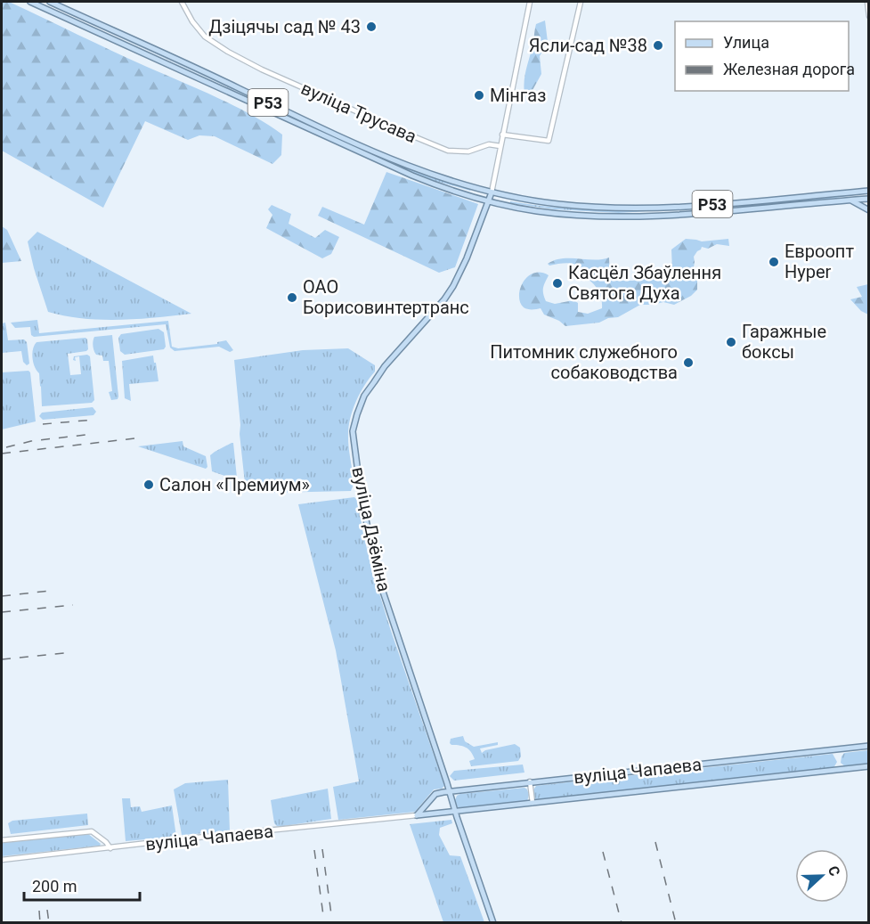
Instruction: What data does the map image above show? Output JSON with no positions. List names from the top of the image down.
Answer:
{
  "streets": {
    "main road": ["Р53", "вуліца Дзёміна", "вуліца Чапаева"],
    "street": ["вуліца Трусава"]
  },
  "crossings": [
    ["Р53", "вуліца Дзёміна"],
    ["вуліца Дзёміна", "вуліца Чапаева"]
  ],
  "places": [
    "Дзіцячы сад № 43",
    "Ясли-сад №38",
    "Мінгаз",
    "Евроопт Hyper",
    "Касцёл Збаўлення Святога Духа",
    "ОАО Борисовинтертранс",
    "Гаражные боксы",
    "Питомник служебного собаководства",
    "Салон «Премиум»"
  ],
  "legend": ["Улица", "Железная дорога"],
  "scale_bar": "200 m",
  "north": "right"
}
